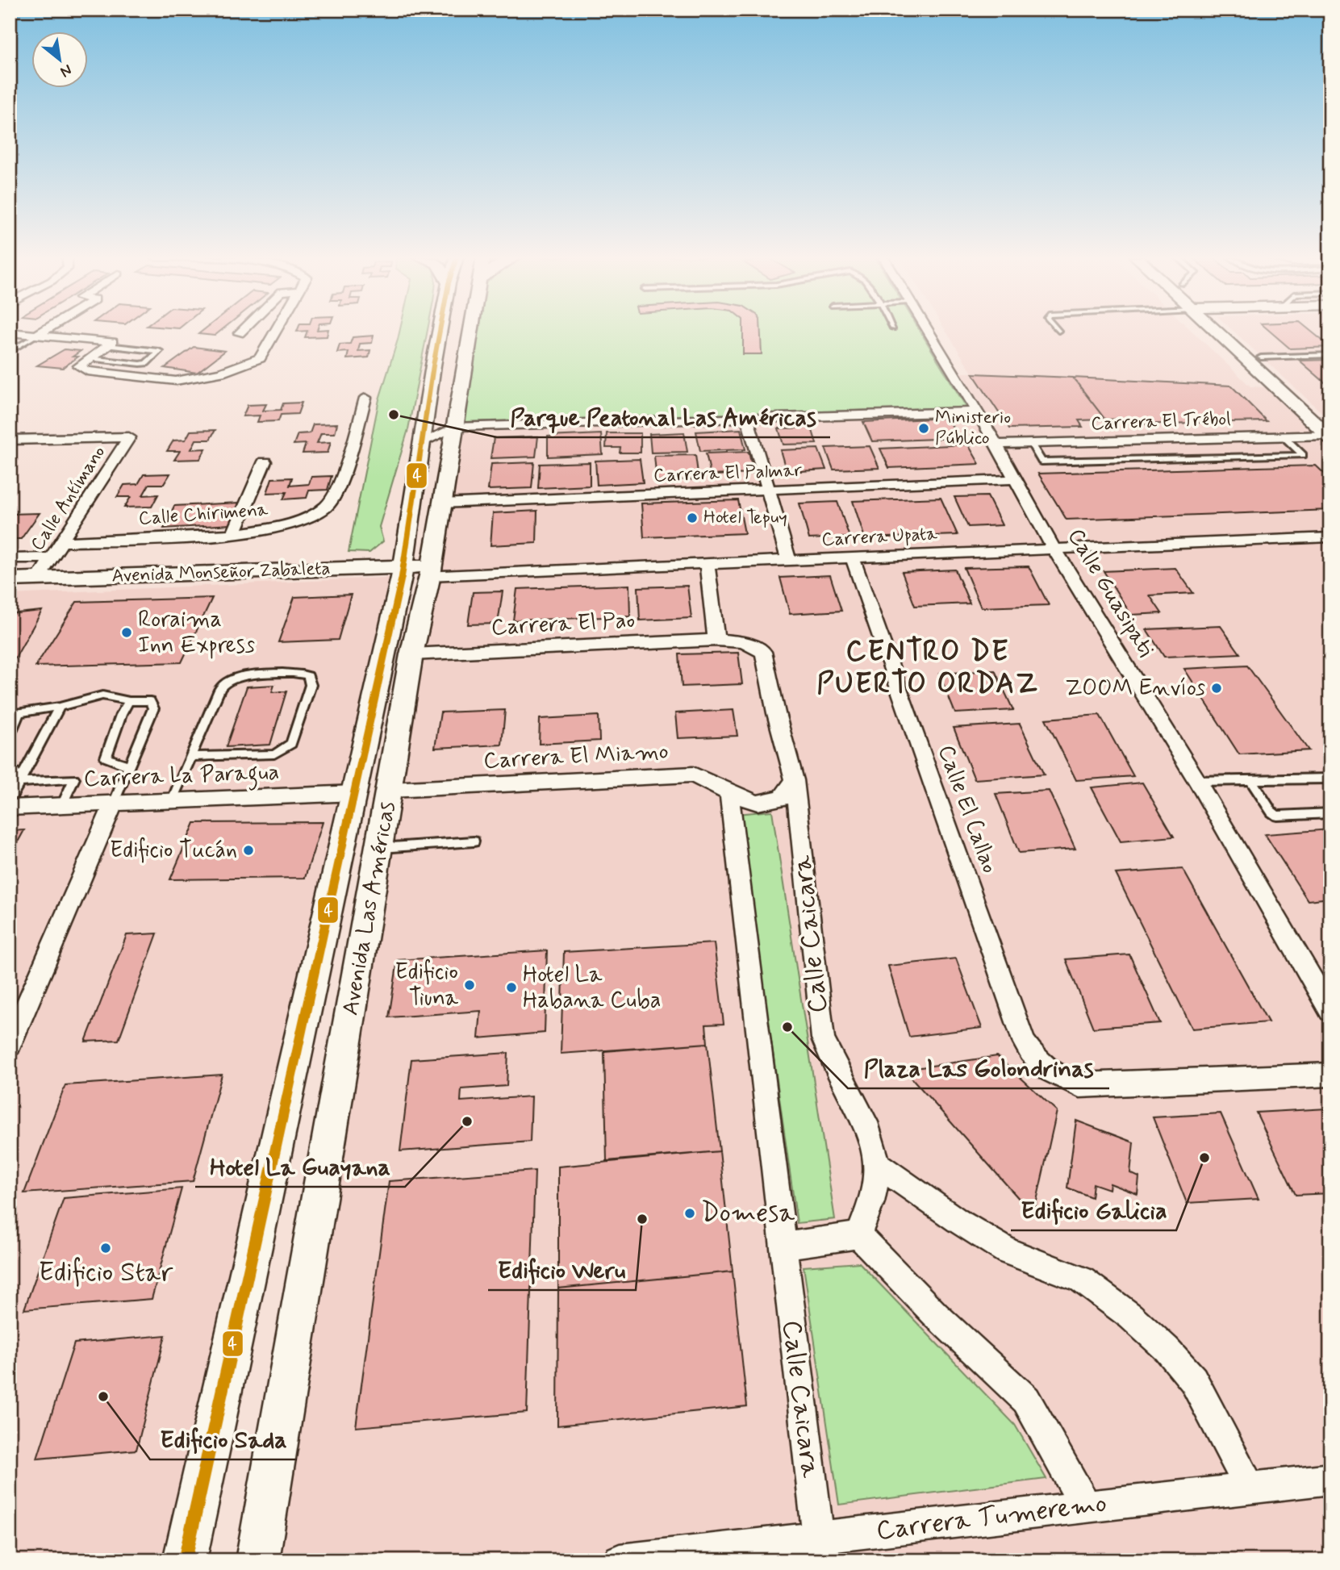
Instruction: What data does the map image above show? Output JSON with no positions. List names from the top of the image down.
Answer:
{
  "streets": {
    "main road": ["Avenida Monseñor Zabaleta", "Avenida Las Américas"],
    "street": [
      "Carrera El Trébol",
      "Carrera El Palmar",
      "Calle Antímano",
      "Calle Chirimena",
      "Carrera Upata",
      "Calle Guasipati",
      "Carrera El Pao",
      "Carrera El Miamo",
      "Carrera La Paragua",
      "Calle El Callao",
      "Calle Caicara",
      "Carrera Tumeremo"
    ]
  },
  "crossings": [
    ["Carrera El Trébol", "Calle Guasipati"],
    ["Carrera El Palmar", "Calle Guasipati"],
    ["Carrera El Palmar", "Avenida Las Américas"],
    ["Calle Antímano", "Calle Chirimena"],
    ["Calle Antímano", "Avenida Monseñor Zabaleta"],
    ["Carrera Upata", "Avenida Monseñor Zabaleta"],
    ["Carrera Upata", "Calle Guasipati"],
    ["Carrera Upata", "Calle El Callao"],
    ["Carrera Upata", "Avenida Las Américas"],
    ["Avenida Monseñor Zabaleta", "Avenida Las Américas"],
    ["Carrera El Pao", "Avenida Las Américas"],
    ["Carrera El Pao", "Calle Caicara"],
    ["Carrera El Miamo", "Avenida Las Américas"],
    ["Carrera El Miamo", "Calle Caicara"],
    ["Carrera La Paragua", "Avenida Las Américas"],
    ["Calle Caicara", "Carrera Tumeremo"]
  ],
  "districts": ["CENTRO DE PUERTO ORDAZ"],
  "places": [
    "Parque Peatonal Las Américas",
    "Ministerio Público",
    "Hotel Tepuy",
    "Roraima Inn Express",
    "ZOOM Envíos",
    "Edificio Tucán",
    "Edificio Tiuna",
    "Hotel La Habana Cuba",
    "Plaza Las Golondrinas",
    "Hotel La Guayana",
    "Edificio Galicia",
    "Domesa",
    "Edificio Weru",
    "Edificio Star",
    "Edificio Sada"
  ],
  "lines": ["transit line 4"],
  "north": "bottom right"
}
